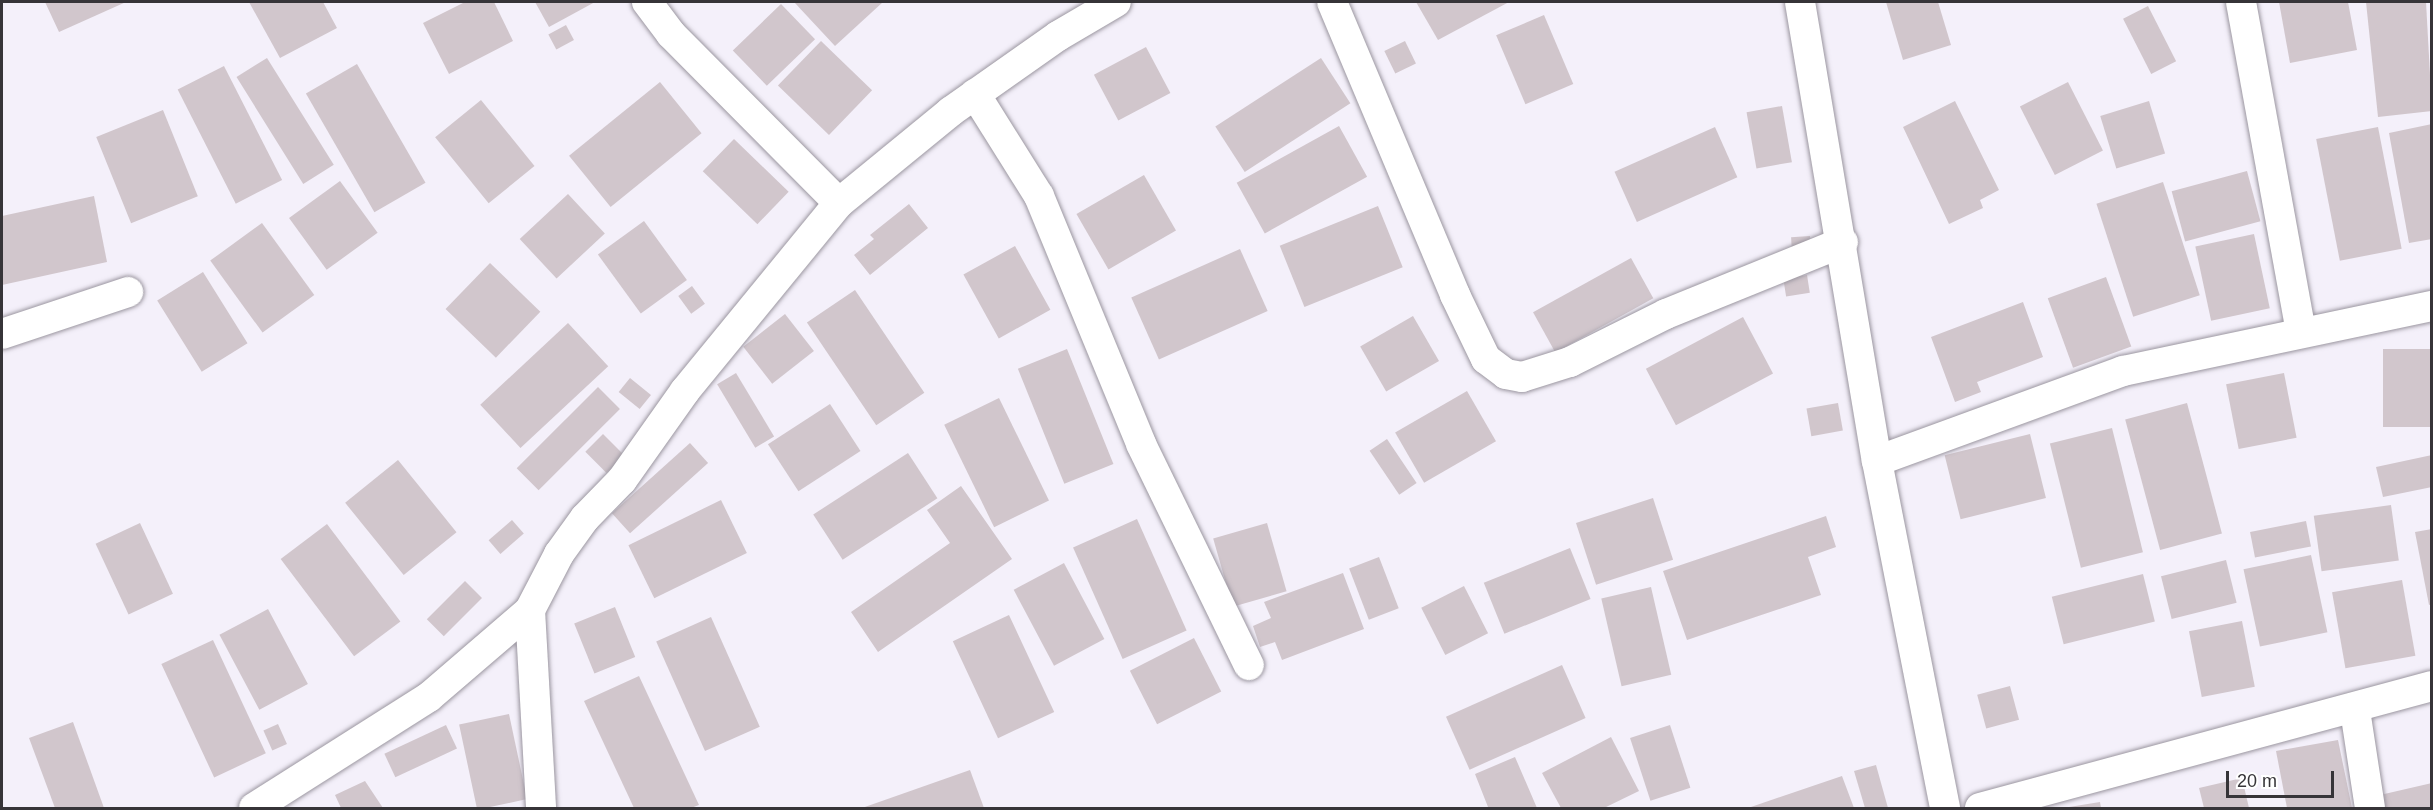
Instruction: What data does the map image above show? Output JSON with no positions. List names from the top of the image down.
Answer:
{
  "scale_bar": "20 m"
}
